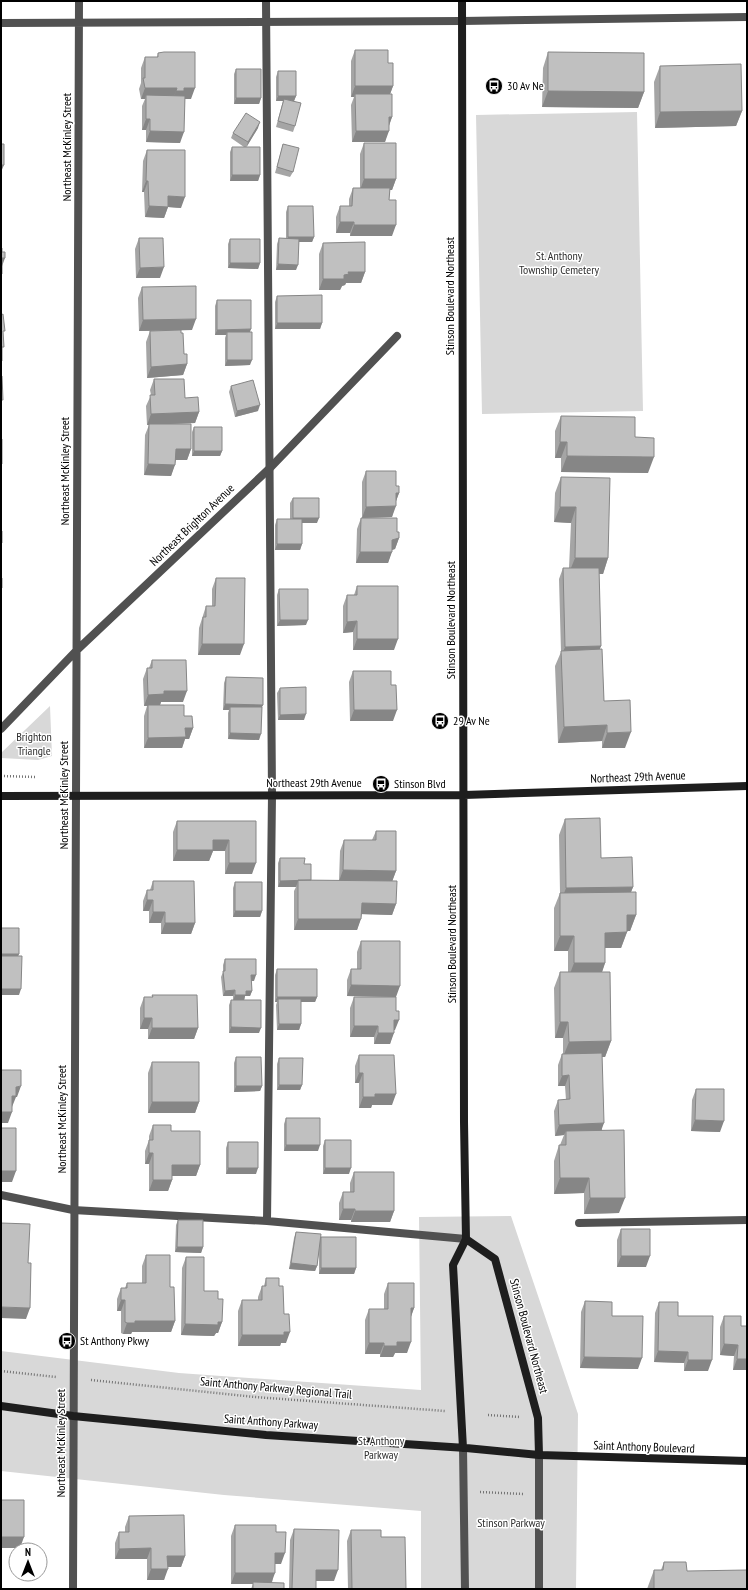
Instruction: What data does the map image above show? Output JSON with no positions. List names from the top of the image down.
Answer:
{
  "streets": {
    "street": [
      "Northeast McKinley Street",
      "Stinson Boulevard Northeast",
      "Northeast Brighton Avenue",
      "Northeast 29th Avenue",
      "Saint Anthony Parkway",
      "Saint Anthony Boulevard"
    ],
    "path": ["Saint Anthony Parkway Regional Trail"]
  },
  "crossings": [
    ["Northeast McKinley Street", "Northeast Brighton Avenue"],
    ["Northeast McKinley Street", "Northeast 29th Avenue"],
    ["Northeast McKinley Street", "Saint Anthony Parkway"],
    ["Stinson Boulevard Northeast", "Northeast 29th Avenue"],
    ["Stinson Boulevard Northeast", "Saint Anthony Parkway"],
    ["Stinson Boulevard Northeast", "Saint Anthony Boulevard"],
    ["Saint Anthony Parkway", "Saint Anthony Boulevard"]
  ],
  "parks": [
    "St. Anthony Township Cemetery",
    "Brighton Triangle",
    "St. Anthony Parkway",
    "Stinson Parkway"
  ],
  "places": {
    "bus stop": [
      "30 Av Ne",
      "29 Av Ne",
      "Stinson Blvd",
      "St Anthony Pkwy"
    ]
  },
  "north": "top"
}
